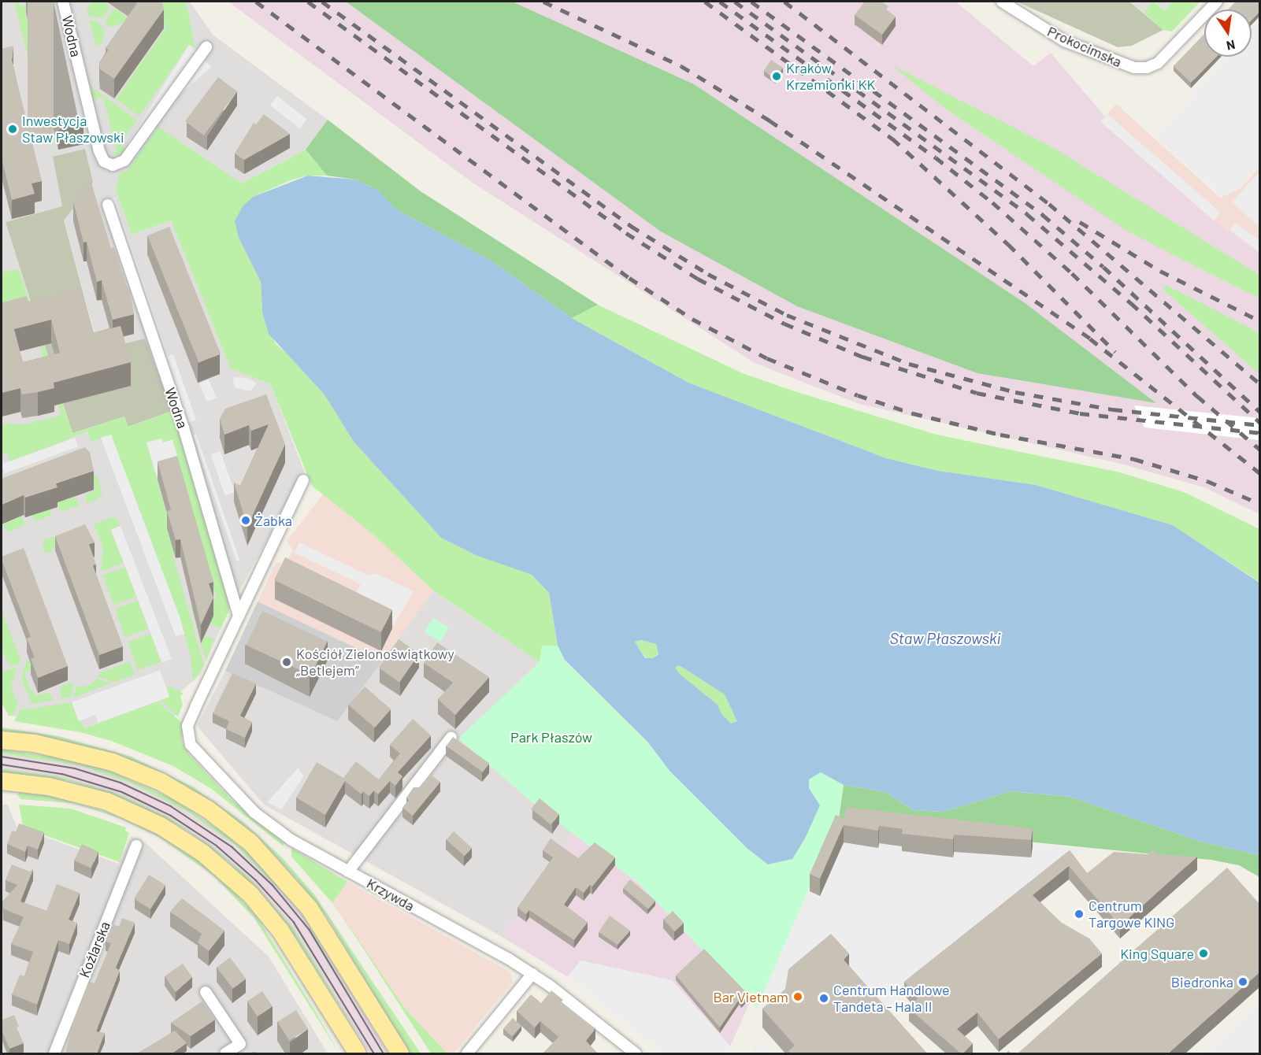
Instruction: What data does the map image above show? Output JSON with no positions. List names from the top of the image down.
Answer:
{
  "streets": {
    "street": [
      "Wodna",
      "Prokocimska",
      "Krzywda",
      "Koźlarska"
    ]
  },
  "crossings": [
    ["Wodna", "Krzywda"]
  ],
  "water": ["Staw Płaszowski"],
  "parks": ["Park Płaszów"],
  "places": [
    "Kraków Krzemionki KK",
    "Inwestycja Staw Płaszowski",
    "Żabka",
    "Kościół Zielonoświątkowy „Betlejem”",
    "Centrum Targowe KING",
    "King Square",
    "Biedronka",
    "Bar Vietnam",
    "Centrum Handlowe Tandeta - Hala II"
  ],
  "north": "bottom"
}
